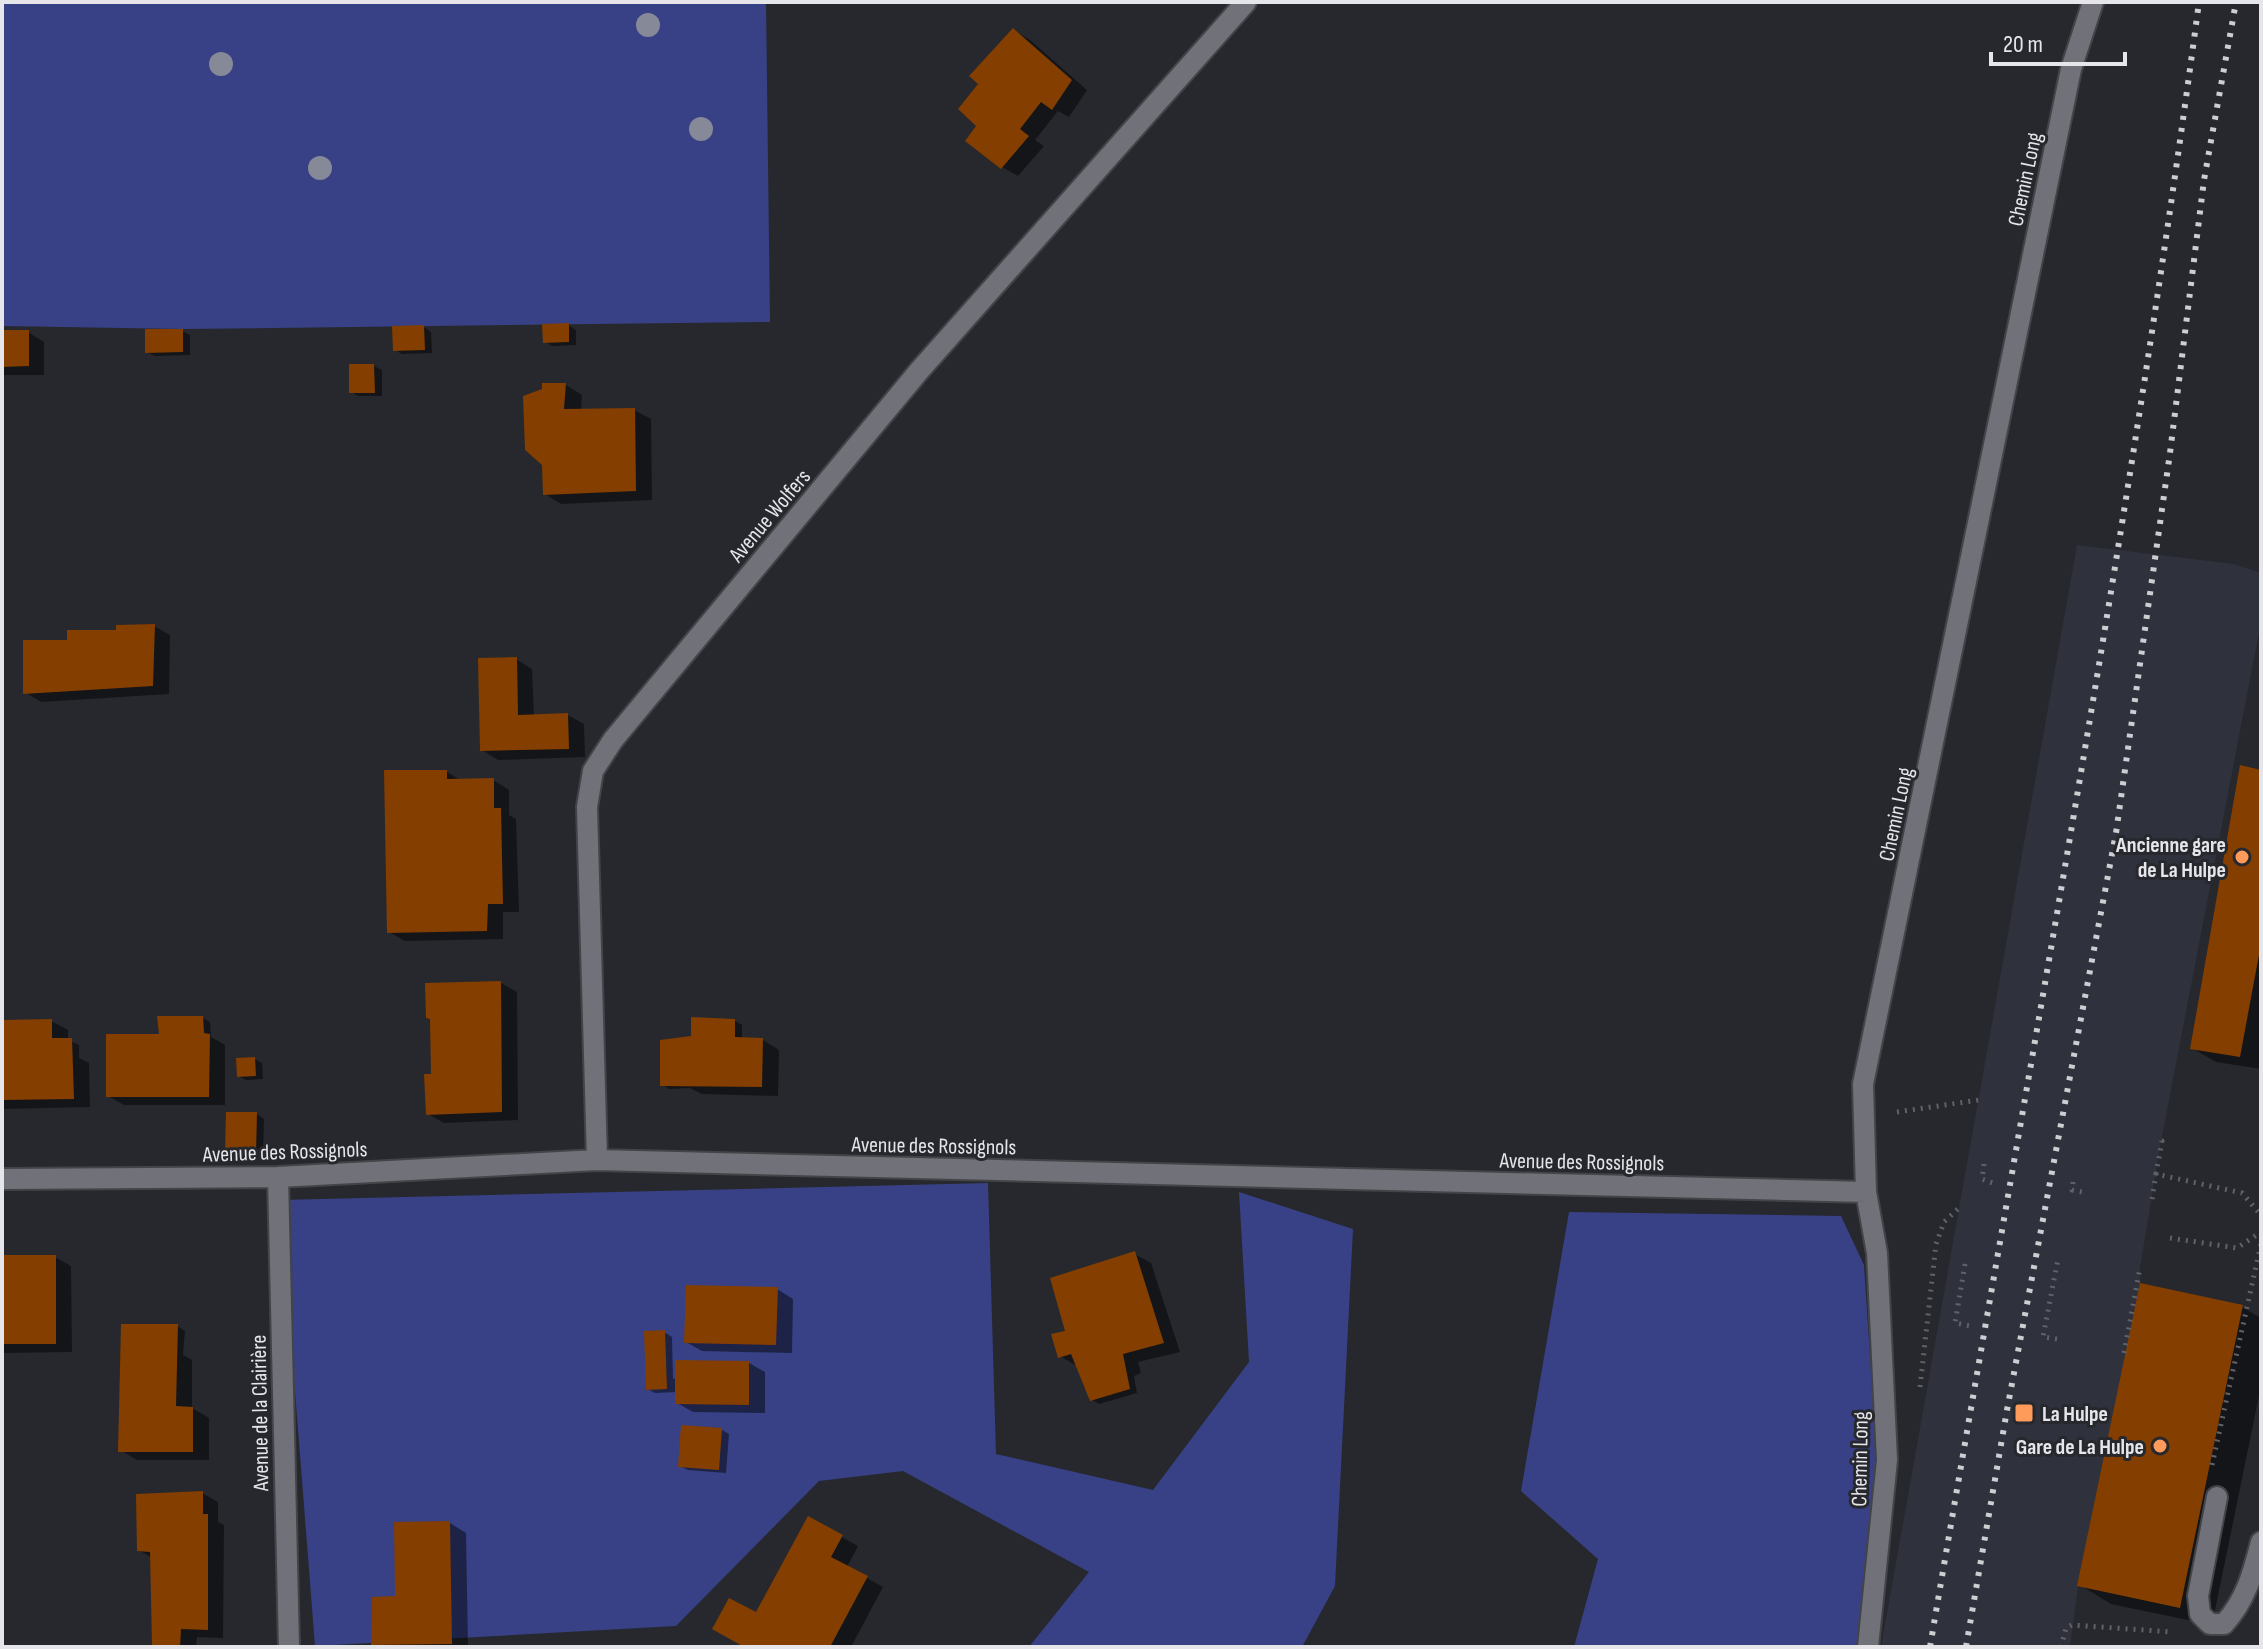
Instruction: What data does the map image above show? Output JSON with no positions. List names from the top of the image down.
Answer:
{
  "streets": {
    "street": [
      "Chemin Long",
      "Avenue Wolfers",
      "Avenue des Rossignols",
      "Avenue de la Clairière"
    ]
  },
  "crossings": [
    ["Chemin Long", "Avenue des Rossignols"],
    ["Avenue Wolfers", "Avenue des Rossignols"],
    ["Avenue des Rossignols", "Avenue de la Clairière"]
  ],
  "places": {
    "other": ["Ancienne gare de La Hulpe", "Gare de La Hulpe"],
    "transit": ["La Hulpe"]
  },
  "scale_bar": "20 m"
}
